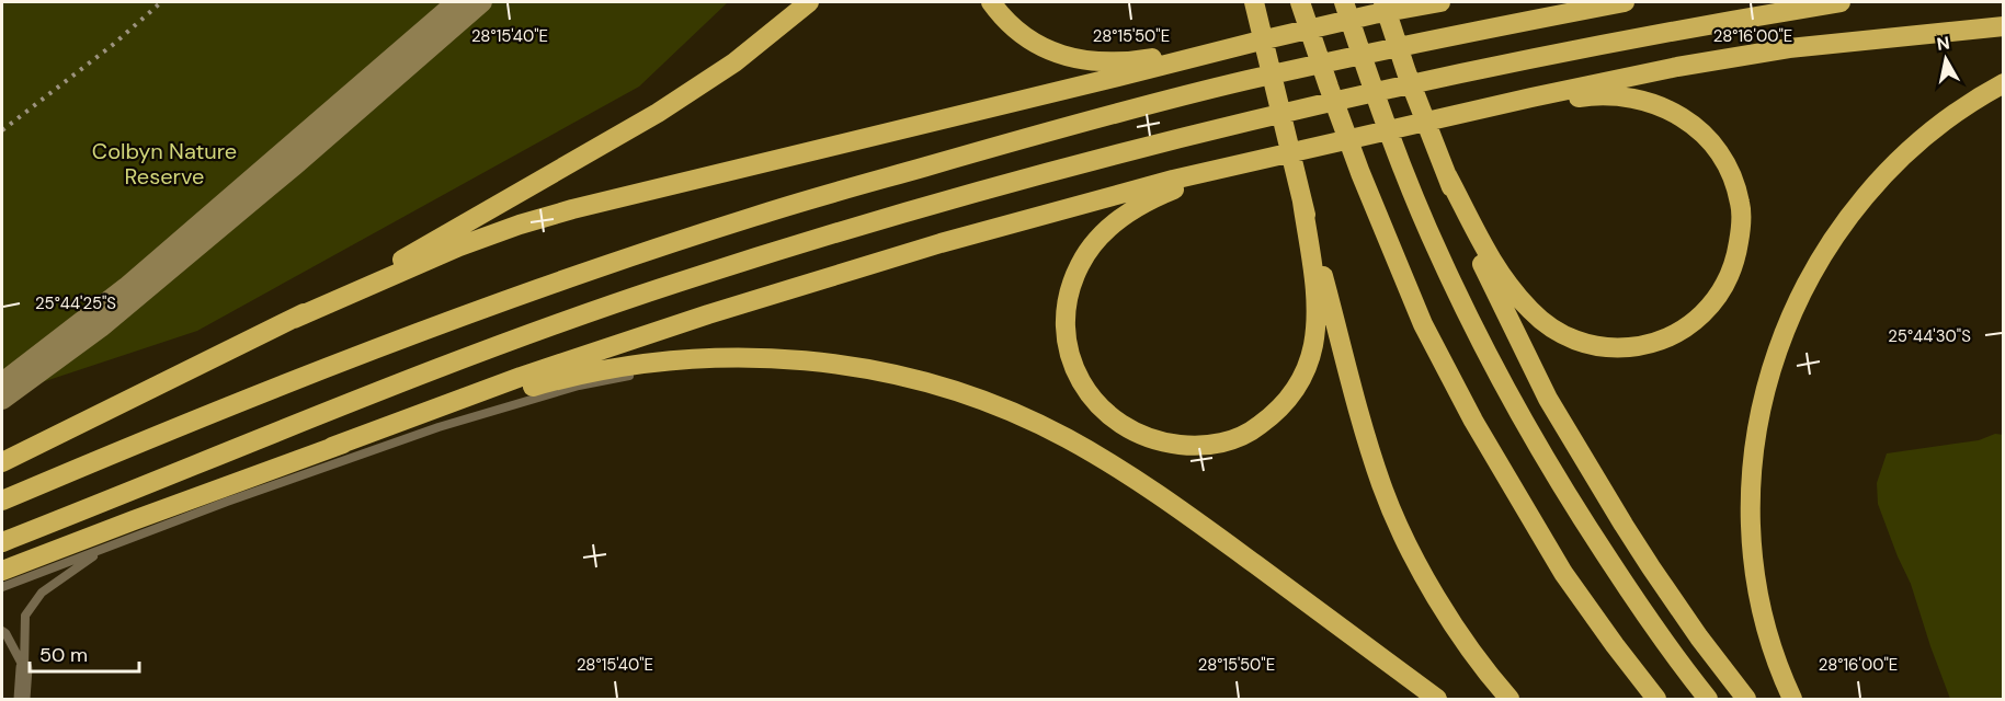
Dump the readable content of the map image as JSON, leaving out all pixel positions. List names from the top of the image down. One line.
{"parks":["Colbyn Nature Reserve"],"scale_bar":"50 m","north":"top","coordinates":["28°15'40\"E","28°15'50\"E","28°16'00\"E","25°44'25\"S","25°44'30\"S"]}
